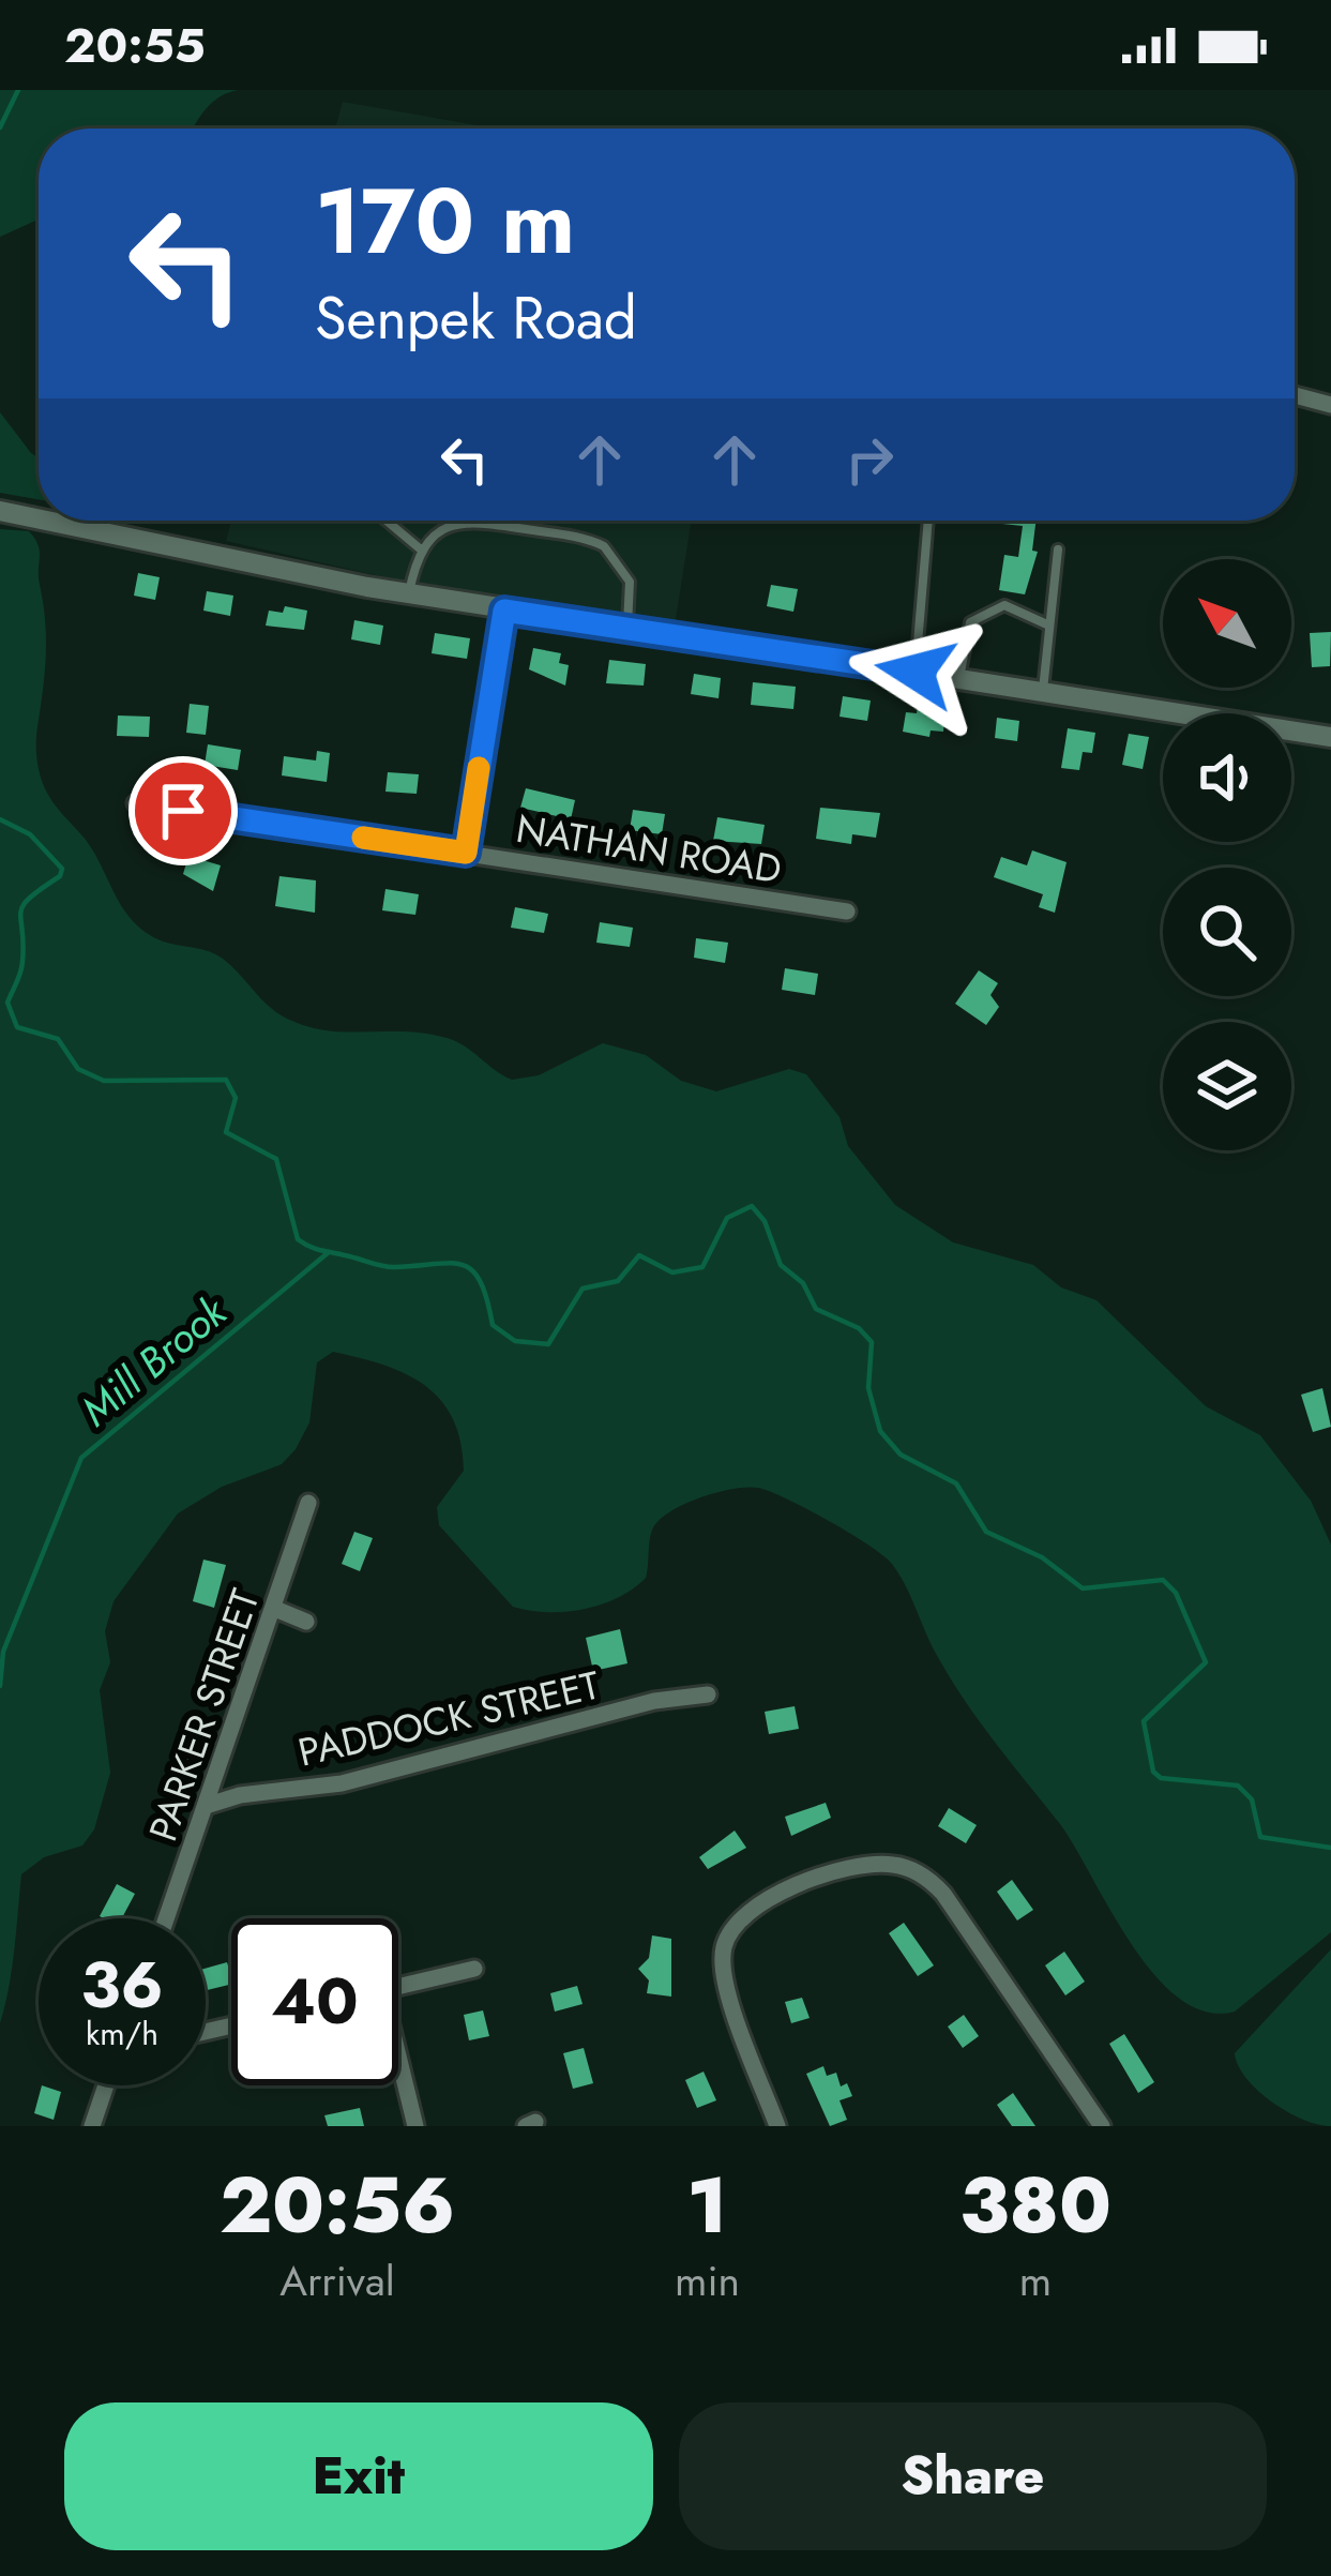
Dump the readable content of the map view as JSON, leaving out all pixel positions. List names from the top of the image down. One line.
{"streets":{"street":["NATHAN ROAD","PARKER STREET","PADDOCK STREET"]},"crossings":[["PARKER STREET","PADDOCK STREET"]],"water":["Mill Brook"],"north":"top left","page":{"status":"20:55","turn":["170 m","Senpek Road"],"speed":"36 km/h","limit":"40","eta":["20:56","Arrival","1","min","380","m"],"buttons":["Exit","Share"]}}
